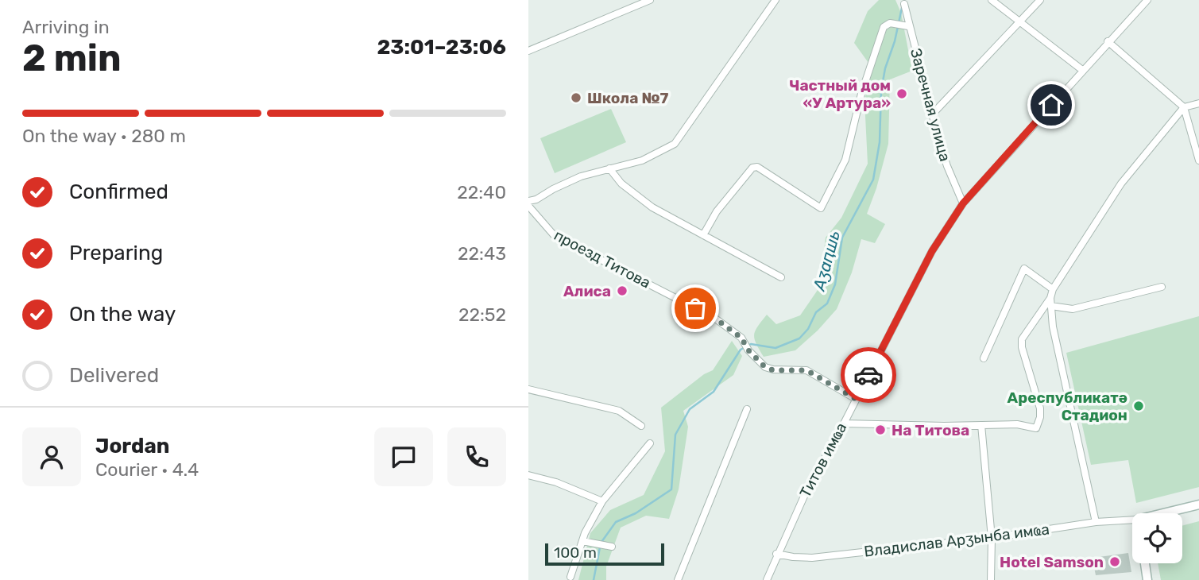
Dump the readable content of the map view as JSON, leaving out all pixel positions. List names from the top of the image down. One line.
{"streets":{"street":["Заречная улица","проезд Титова","Титов имҩа","Владислав Арӡынба имҩа"]},"crossings":[["Заречная улица","Титов имҩа"],["проезд Титова","Титов имҩа"],["Титов имҩа","Владислав Арӡынба имҩа"]],"water":["Аӡаԥшь"],"places":["Частный дом «У Артура»","Школа №7","Алиса","Ареспубликатә Стадион","На Титова","Hotel Samson"],"scale_bar":"100 m","page":{"heading":["2 min","Arriving in","23:01–23:06"],"panel":["Jordan","Courier · 4.4"],"bar":"On the way · 280 m","list":[["Confirmed","22:40"],["Preparing","22:43"],["On the way","22:52"],"Delivered"],"scale":"100 m"}}
